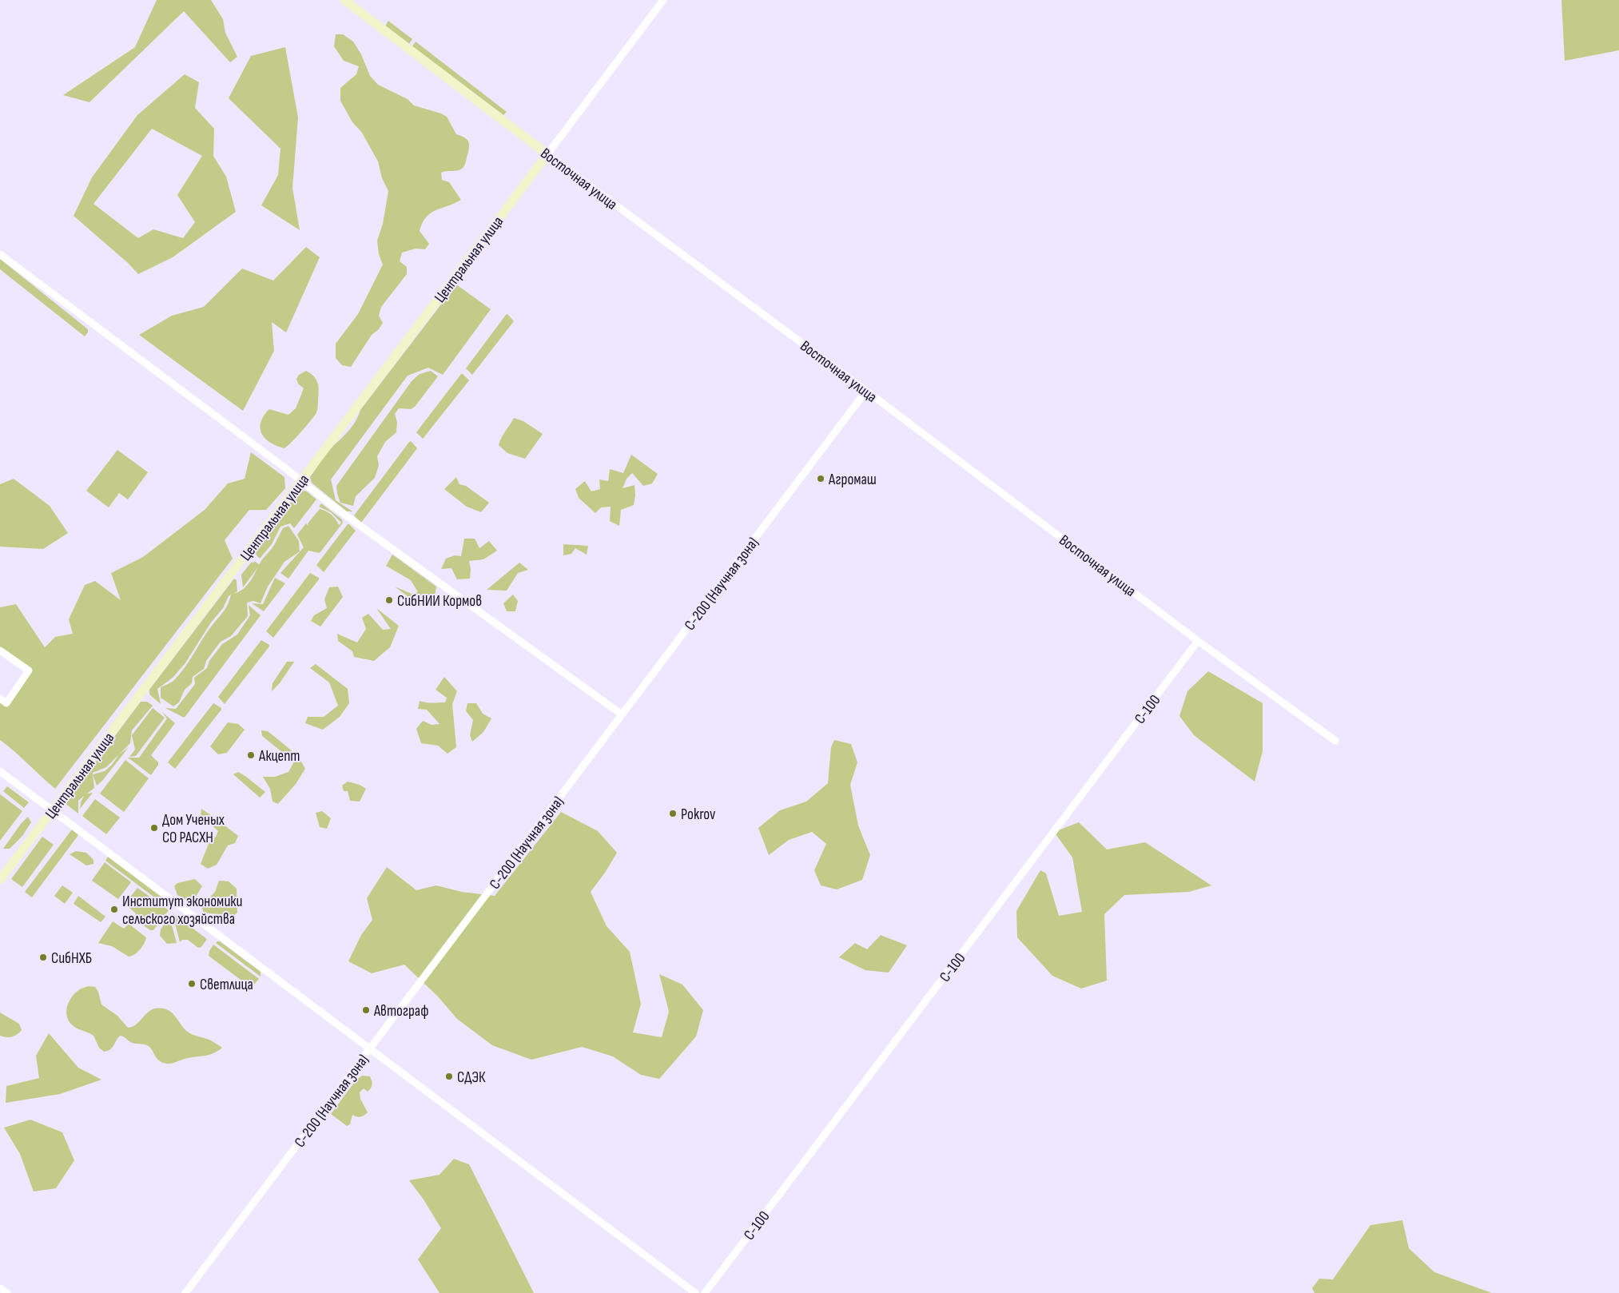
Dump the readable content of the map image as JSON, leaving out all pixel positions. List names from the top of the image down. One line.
{"streets":{"main road":["Восточная улица","Центральная улица"],"street":["С-200 (Научная зона)","С-100"]},"crossings":[["Восточная улица","Центральная улица"],["Восточная улица","С-200 (Научная зона)"],["Восточная улица","С-100"]],"places":["Агромаш","СибНИИ Кормов","Акцепт","Pokrov","Дом Ученых СО РАСХН","Институт экономики сельского хозяйства","СибНХБ","Светлица","Автограф","СДЭК"]}
